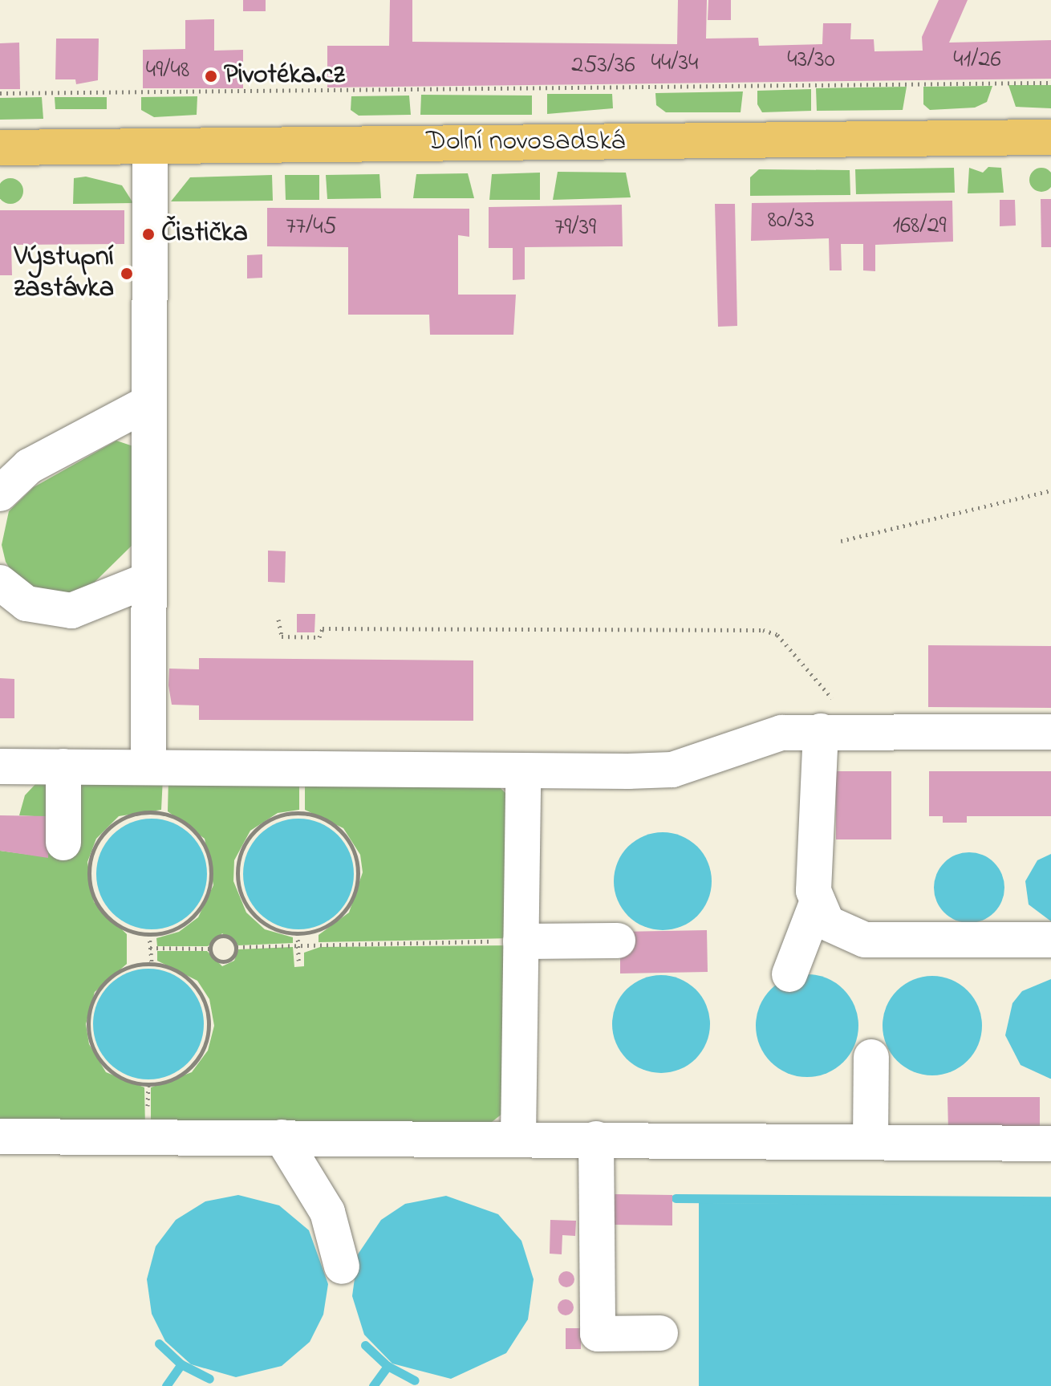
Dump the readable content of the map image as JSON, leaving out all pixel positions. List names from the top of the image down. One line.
{"streets":{"main road":["Dolní novosadská"]},"places":["Pivotéka.cz","Čistička","Výstupní zastávka"],"house_numbers":["43/30","41/26","44/34","253/36","49/48","80/33","168/29","77/45","79/39"]}
